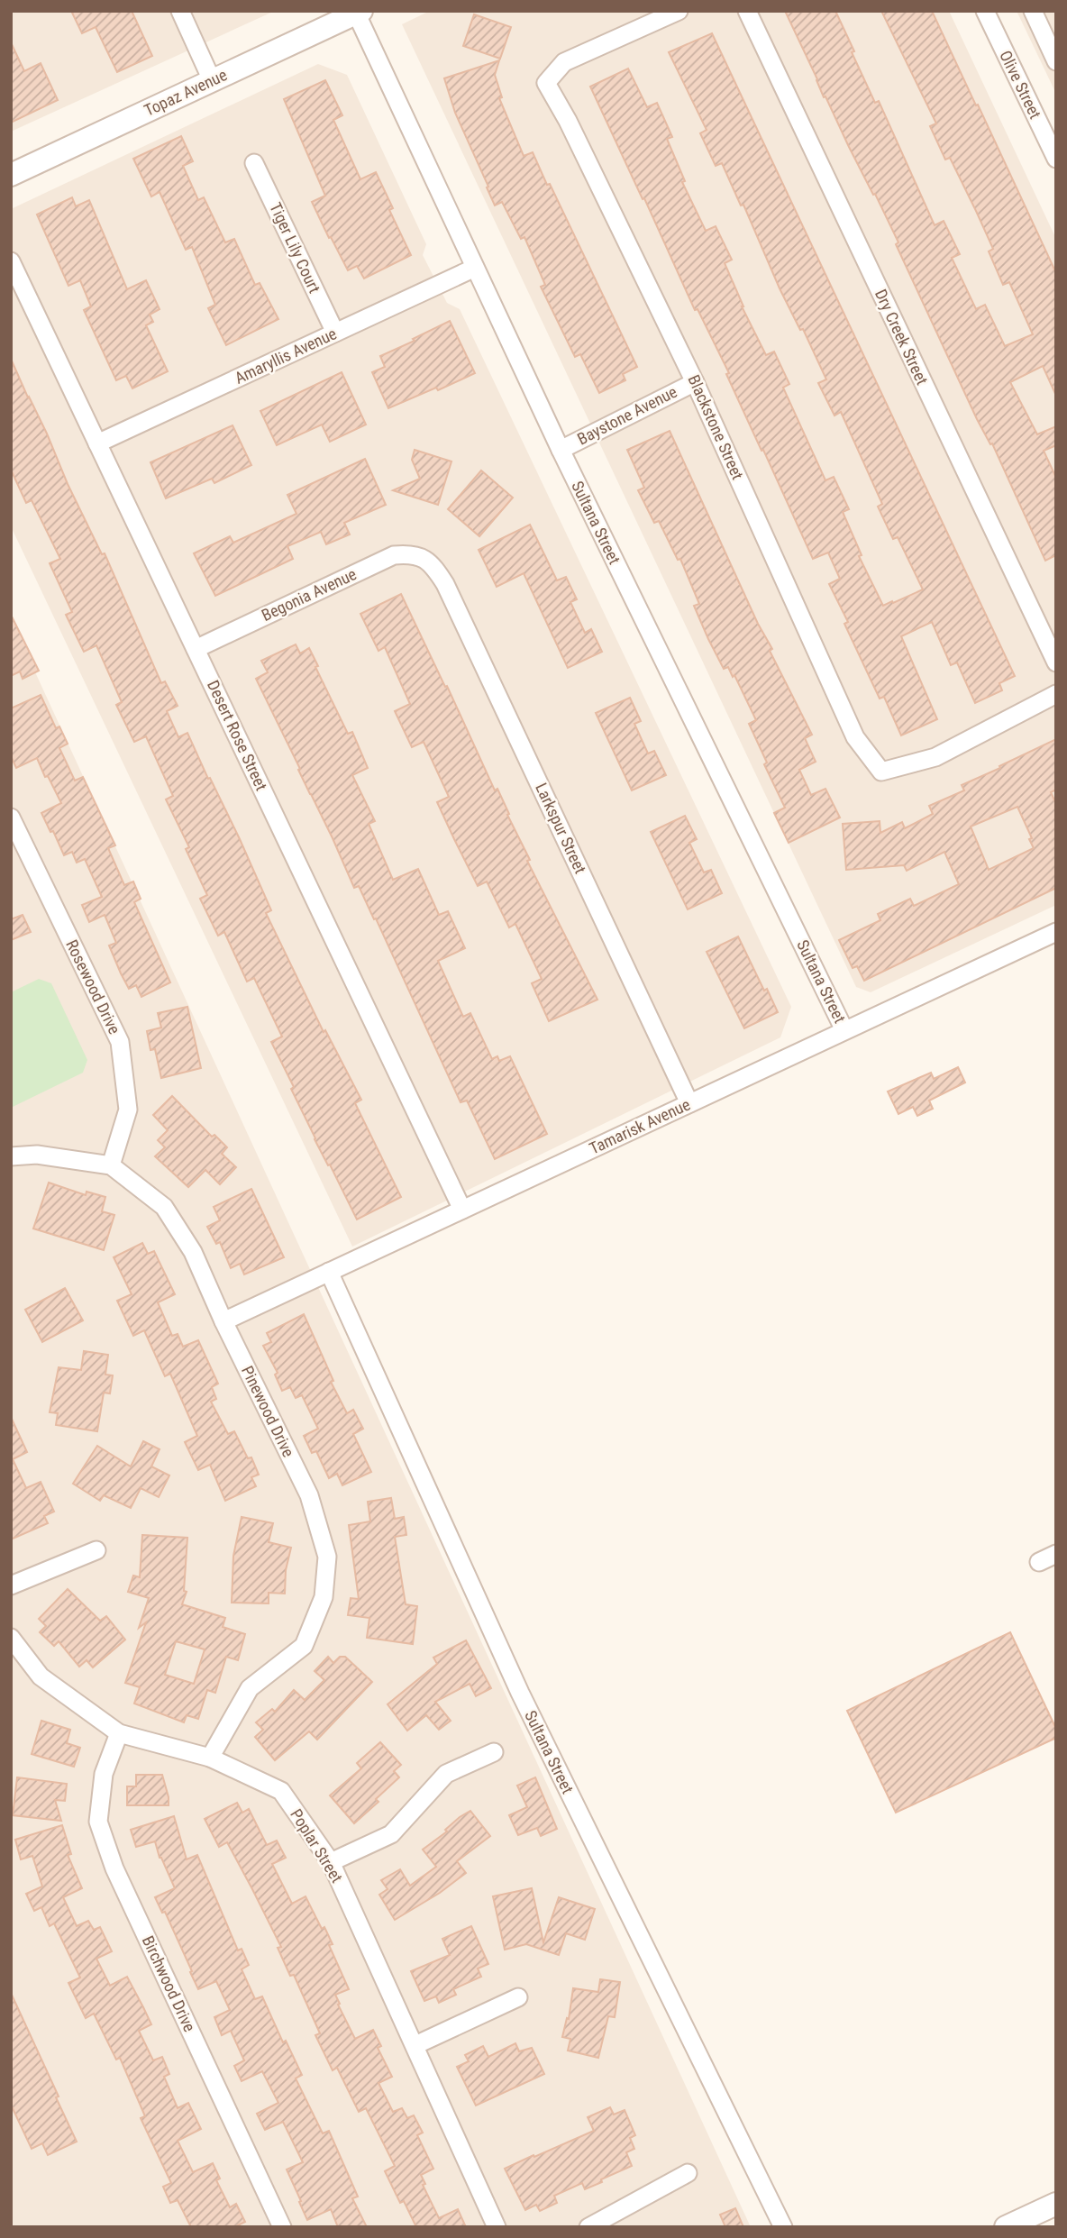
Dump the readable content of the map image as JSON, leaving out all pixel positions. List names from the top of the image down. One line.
{"streets":{"street":["Olive Street","Topaz Avenue","Tiger Lily Court","Dry Creek Street","Amaryllis Avenue","Baystone Avenue","Blackstone Street","Sultana Street","Begonia Avenue","Desert Rose Street","Larkspur Street","Rosewood Drive","Tamarisk Avenue","Pinewood Drive","Poplar Street","Birchwood Drive"]},"crossings":[["Topaz Avenue","Sultana Street"],["Tiger Lily Court","Amaryllis Avenue"],["Amaryllis Avenue","Sultana Street"],["Amaryllis Avenue","Desert Rose Street"],["Baystone Avenue","Blackstone Street"],["Baystone Avenue","Sultana Street"],["Sultana Street","Tamarisk Avenue"],["Begonia Avenue","Desert Rose Street"],["Begonia Avenue","Larkspur Street"],["Desert Rose Street","Tamarisk Avenue"],["Larkspur Street","Tamarisk Avenue"],["Rosewood Drive","Pinewood Drive"],["Tamarisk Avenue","Pinewood Drive"],["Pinewood Drive","Poplar Street"],["Poplar Street","Birchwood Drive"]]}
